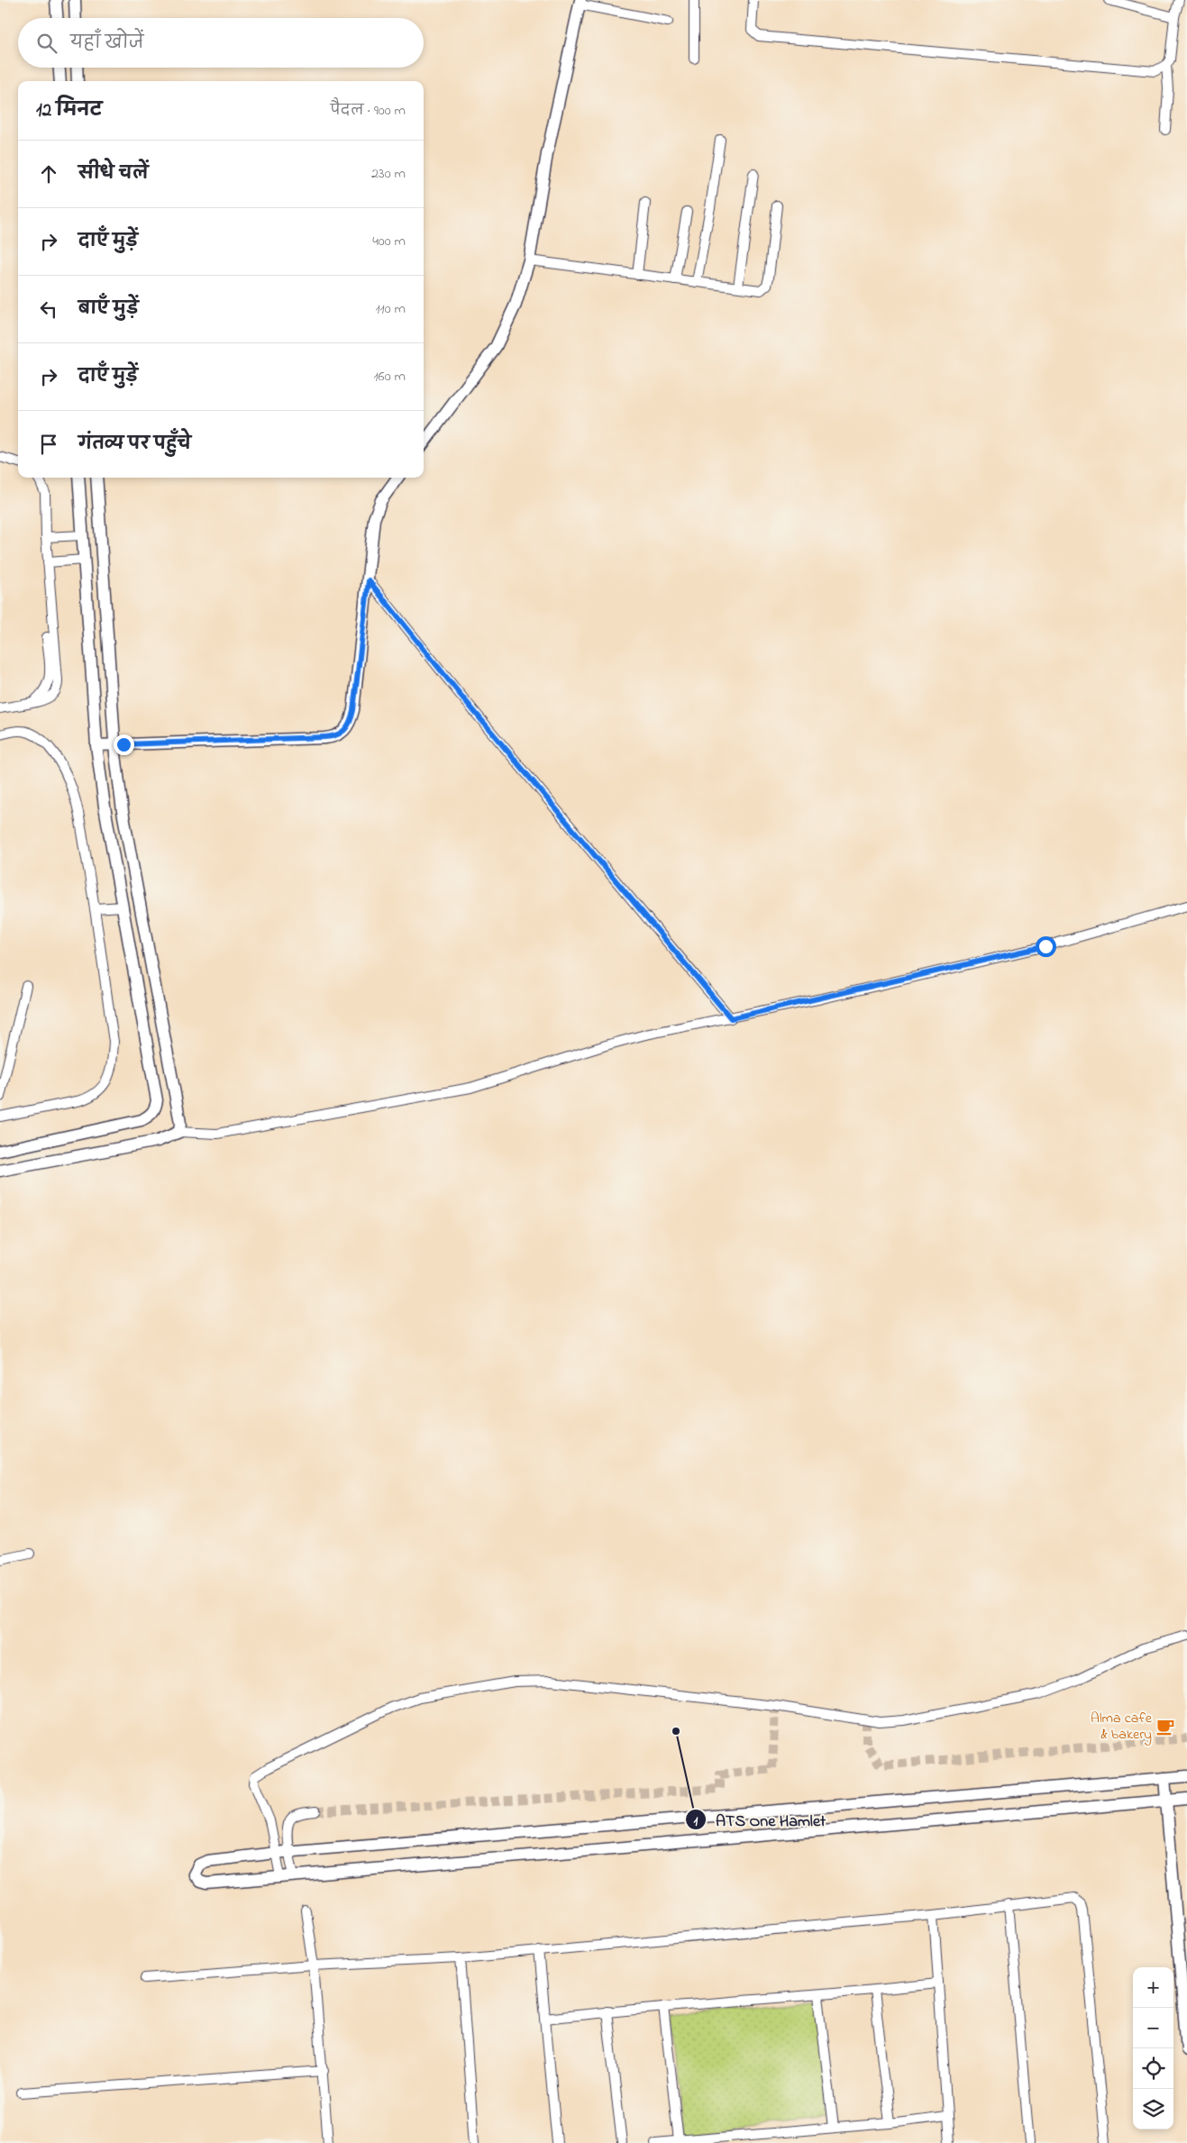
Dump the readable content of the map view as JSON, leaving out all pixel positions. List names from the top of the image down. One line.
{"places":{"cafe":["Alma cafe & bakery"],"other":["ATS One Hamlet"]},"page":{"search":"यहाँ खोजें","heading":["12 मिनट","पैदल · 900 m"],"list":[["सीधे चलें","230 m"],["दाएँ मुड़ें","400 m"],["बाएँ मुड़ें","110 m"],["दाएँ मुड़ें","160 m"],"गंतव्य पर पहुँचे"],"map_buttons":["+","−"]}}
